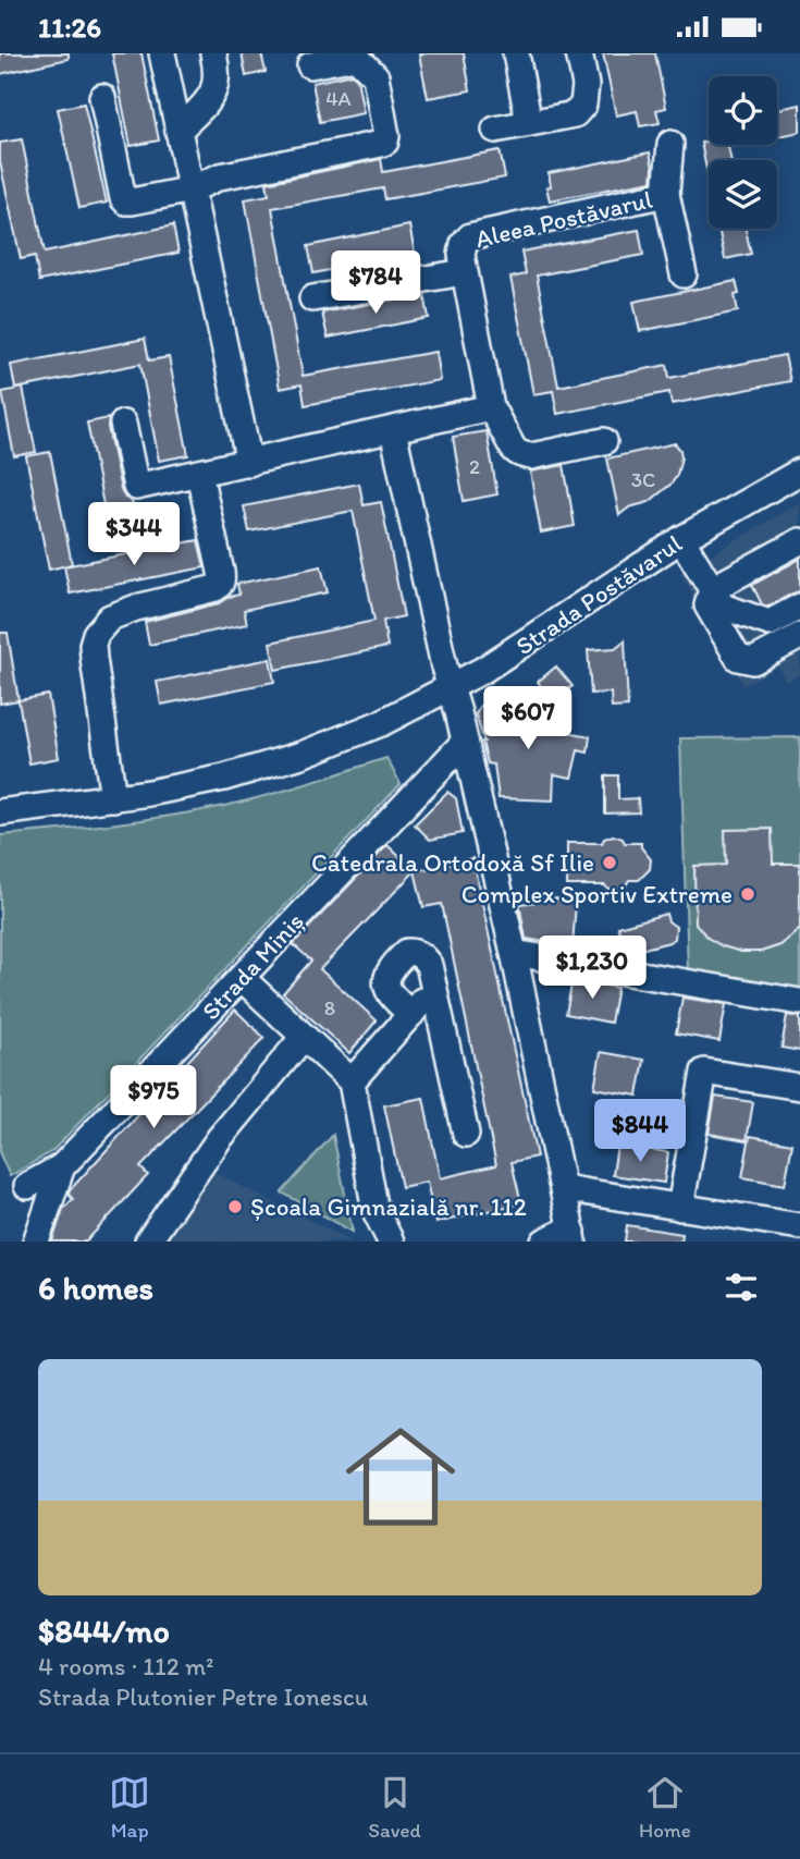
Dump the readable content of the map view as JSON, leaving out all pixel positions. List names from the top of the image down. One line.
{"streets":{"street":["Aleea Postăvarul","Strada Postăvarul","Strada Miniș"]},"places":["Catedrala Ortodoxă Sf Ilie","Complex Sportiv Extreme","Școala Gimnazială nr. 112"],"house_numbers":["4A","2","3C","8"],"page":{"status":"11:26","price":["$784","$344","$607","$1,230","$975","$844"],"heading":"6 homes","list":[{"name":"$844/mo","note":"4 rooms · 112 m² · Strada Plutonier Petre Ionescu"}],"tabs":["Map","Saved","Home"]}}
